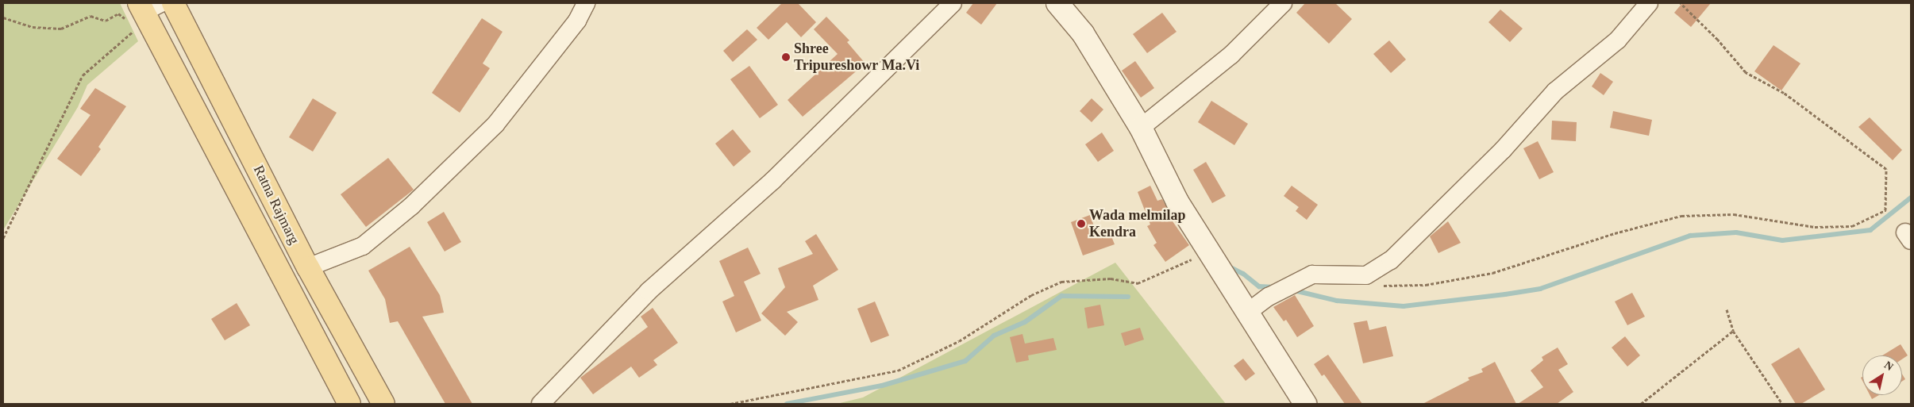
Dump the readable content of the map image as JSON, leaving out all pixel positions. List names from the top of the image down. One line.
{"streets":{"main road":["Ratna Rajmarg"]},"places":["Shree Tripureshowr Ma.Vi","Wada melmilap Kendra"],"north":"top right"}
